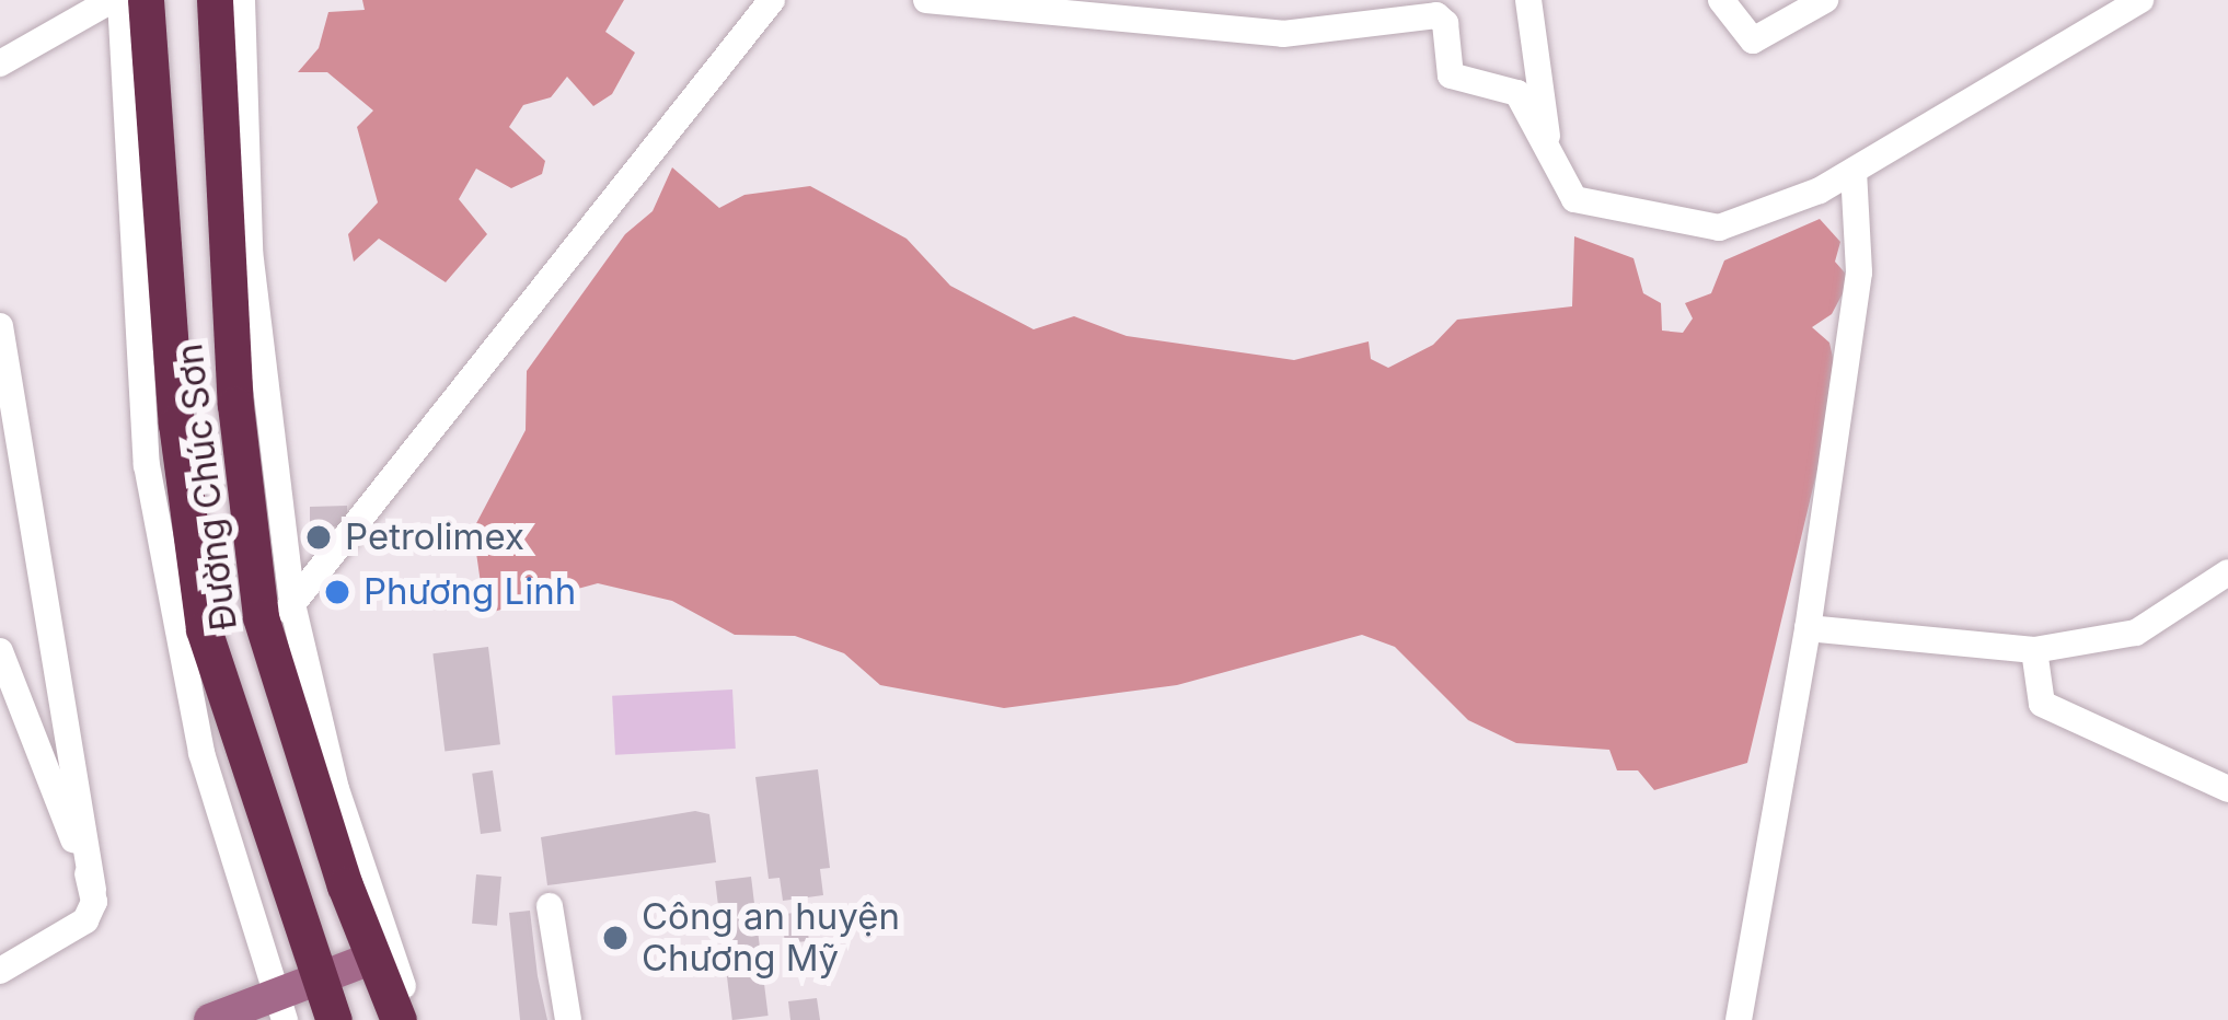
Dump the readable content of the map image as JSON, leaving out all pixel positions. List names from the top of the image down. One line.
{"streets":{"highway":["Đường Chúc Sơn"]},"places":["Petrolimex","Phương Linh","Công an huyện Chương Mỹ"]}
